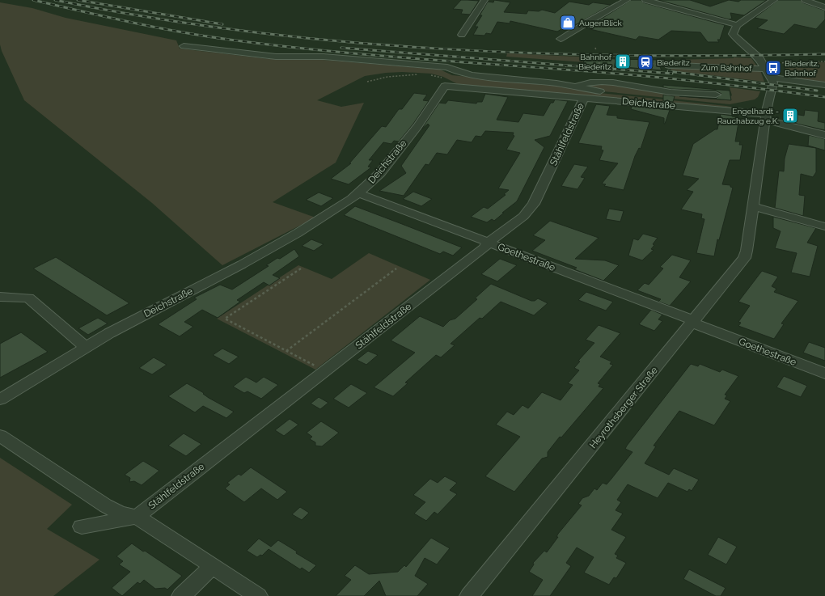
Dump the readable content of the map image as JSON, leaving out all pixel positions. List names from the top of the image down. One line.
{"streets":{"street":["Zum Bahnhof","Deichstraße","Stählfeldstraße","Goethestraße","Heyrothsberger Straße"]},"crossings":[["Deichstraße","Stählfeldstraße"],["Deichstraße","Goethestraße"],["Deichstraße","Heyrothsberger Straße"],["Stählfeldstraße","Goethestraße"],["Goethestraße","Heyrothsberger Straße"]],"places":{"shop":["AugenBlick"],"building":["Bahnhof Biederitz","Engelhardt - Rauchabzug e.K."],"station":["Biederitz"],"bus stop":["Biederitz, Bahnhof"]}}
